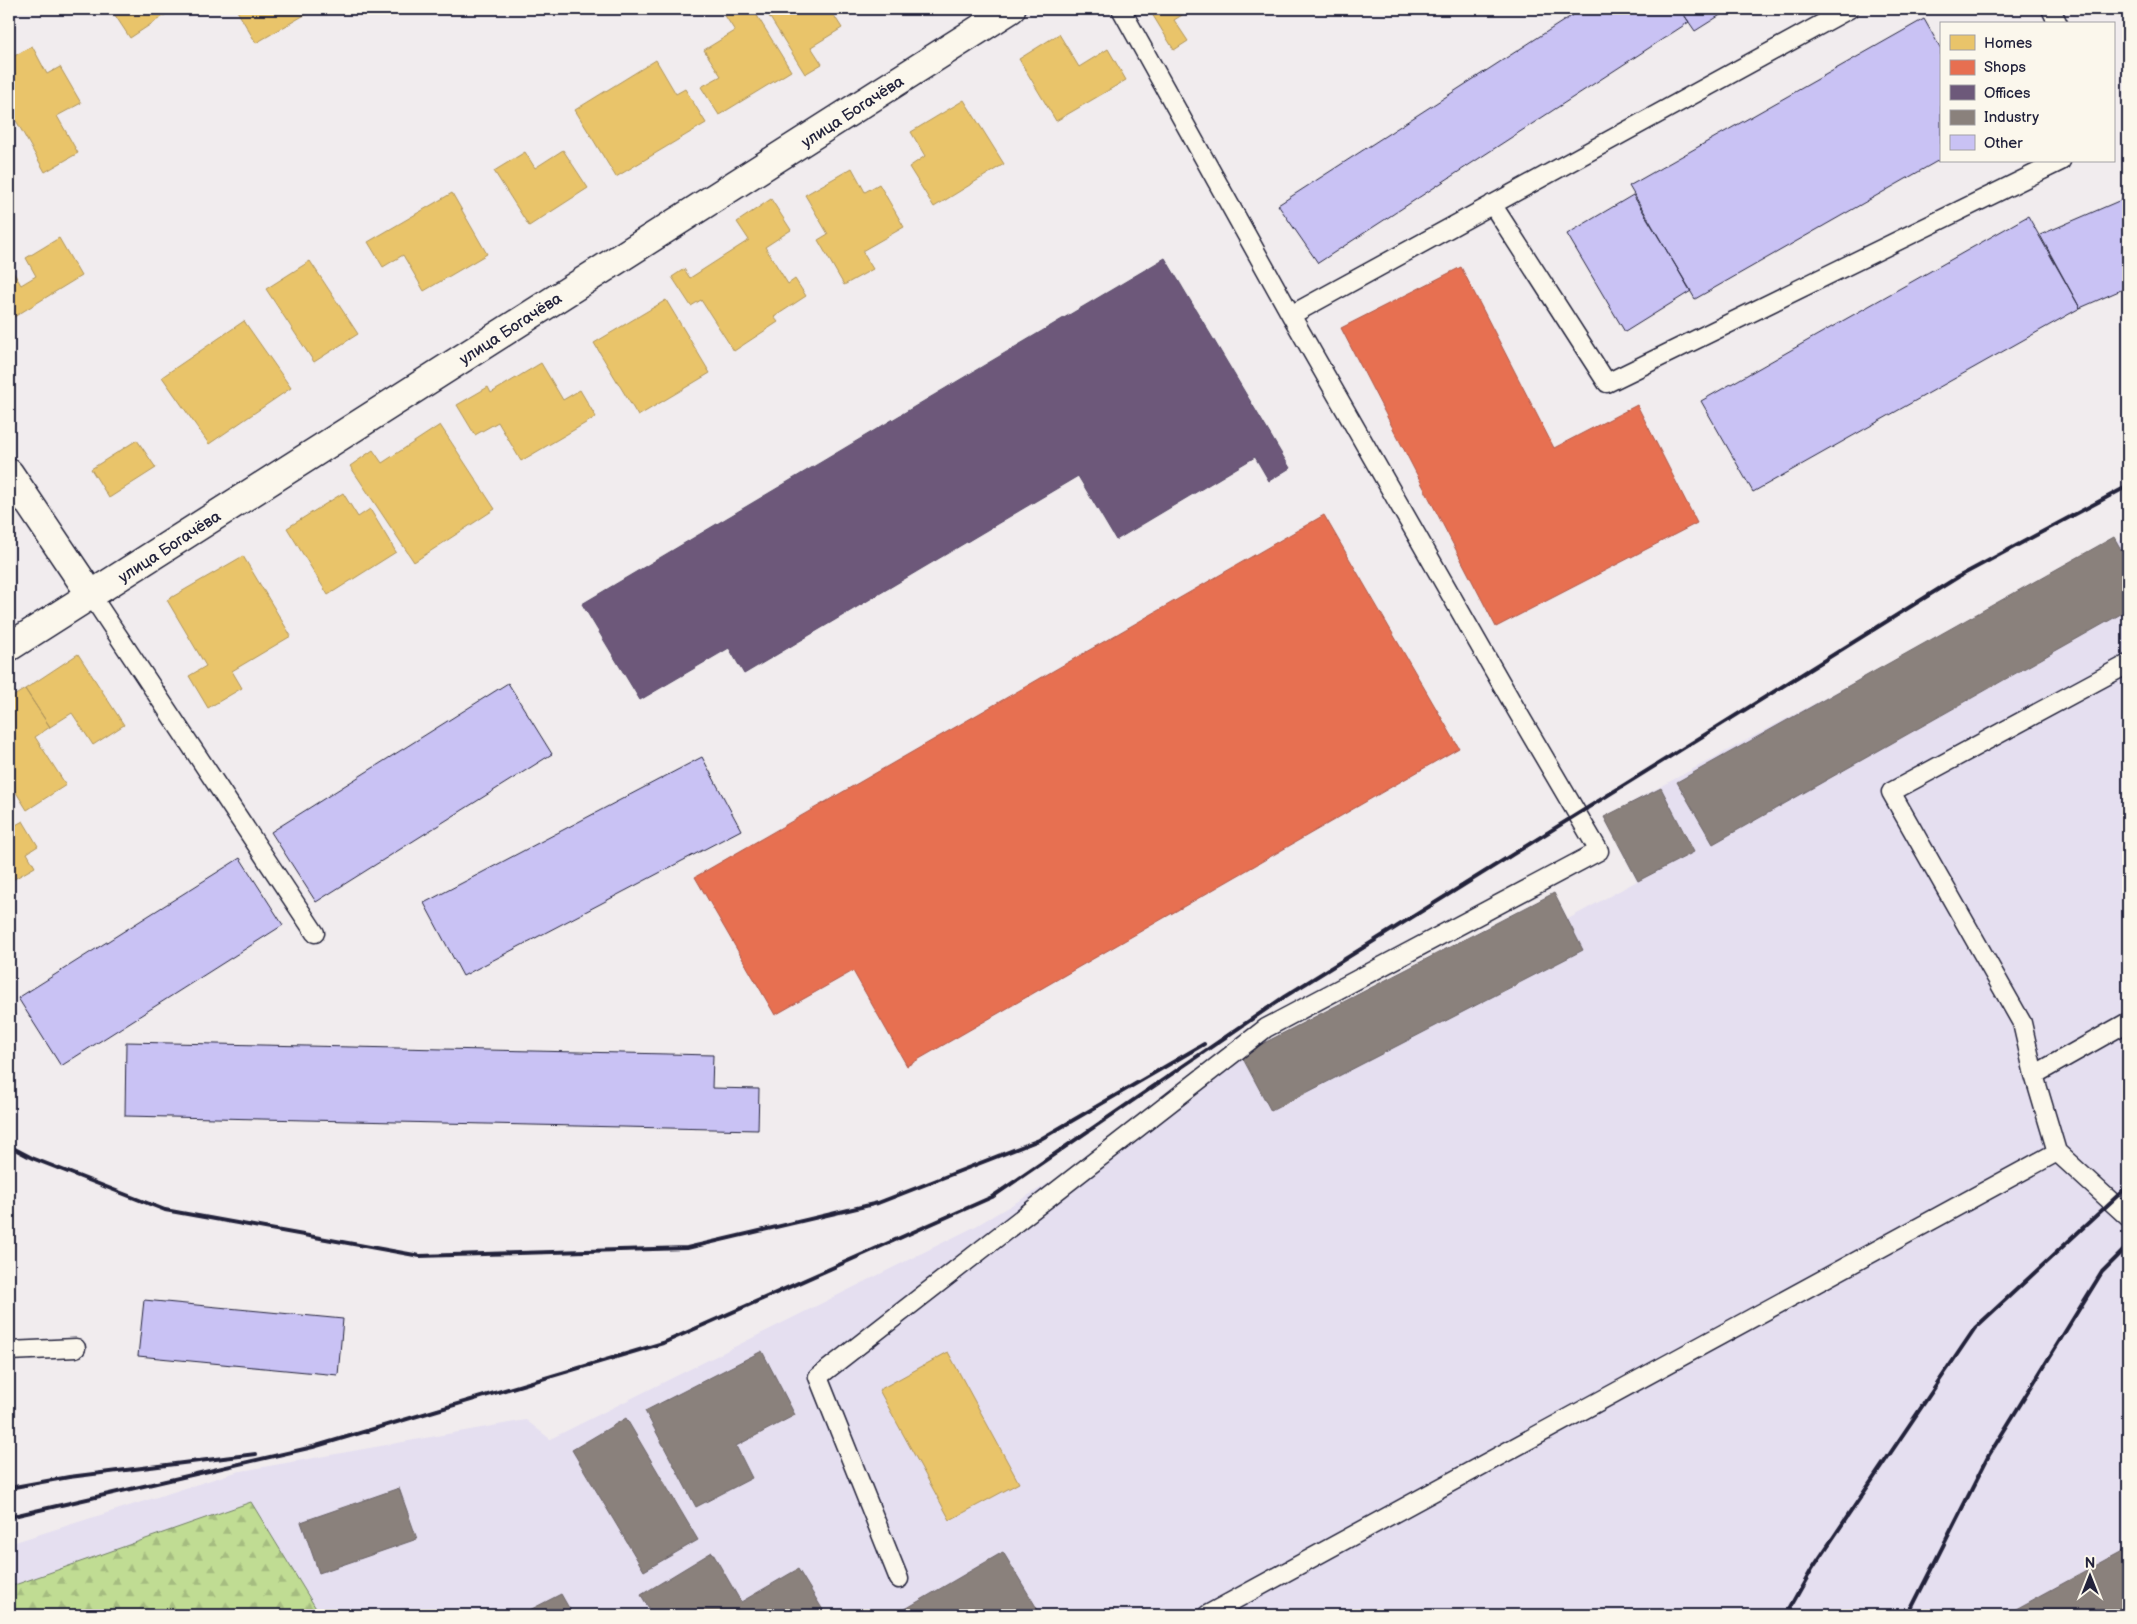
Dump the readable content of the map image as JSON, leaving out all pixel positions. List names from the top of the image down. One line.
{"streets":{"street":["улица Богачёва"]},"legend":["Homes","Shops","Offices","Industry","Other"],"north":"top"}
